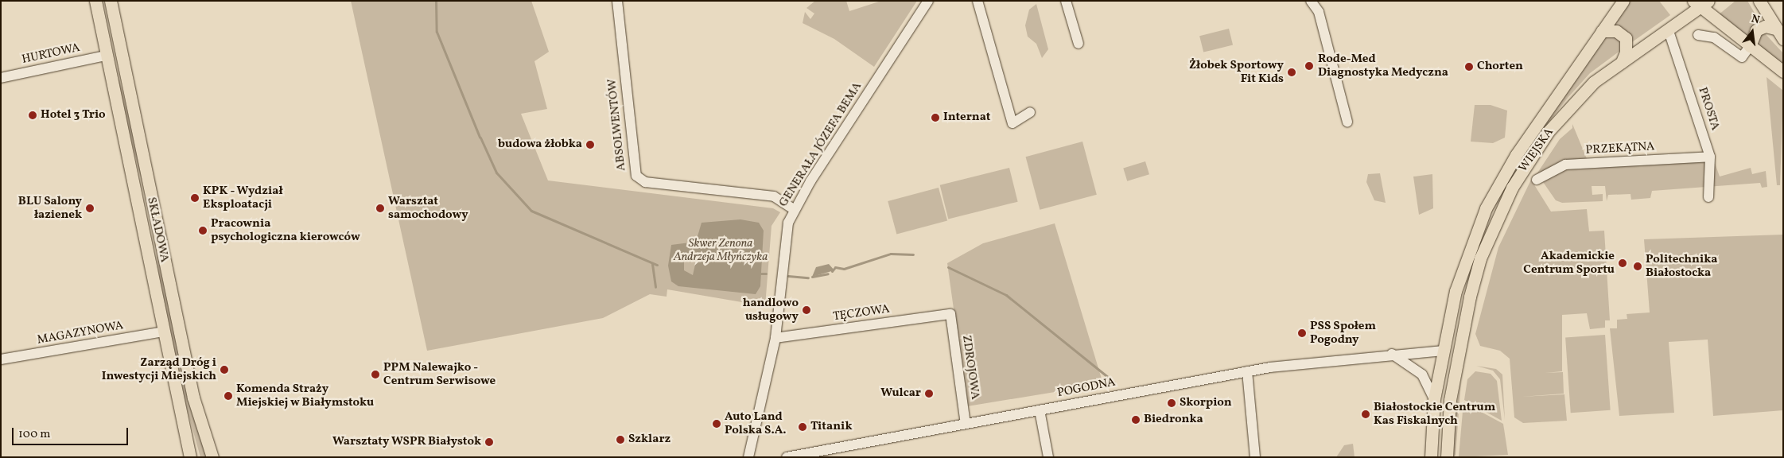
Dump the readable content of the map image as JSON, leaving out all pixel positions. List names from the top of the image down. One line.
{"streets":{"main road":["WIEJSKA","SKŁADOWA"],"street":["HURTOWA","PROSTA","ABSOLWENTÓW","GENERAŁA JÓZEFA BEMA","PRZEKĄTNA","TĘCZOWA","MAGAZYNOWA","ZDROJOWA","POGODNA"]},"crossings":[["HURTOWA","SKŁADOWA"],["PROSTA","PRZEKĄTNA"],["PROSTA","WIEJSKA"],["ABSOLWENTÓW","GENERAŁA JÓZEFA BEMA"],["GENERAŁA JÓZEFA BEMA","TĘCZOWA"],["WIEJSKA","POGODNA"],["SKŁADOWA","MAGAZYNOWA"],["TĘCZOWA","ZDROJOWA"],["ZDROJOWA","POGODNA"]],"parks":["Skwer Zenona Andrzeja Młyńczyka"],"places":["Rode-Med Diagnostyka Medyczna","Chorten","Żłobek Sportowy Fit Kids","Hotel 3 Trio","Internat","budowa żłobka","KPK - Wydział Eksploatacji","BLU Salony łazienek","Warsztat samochodowy","Pracownia psychologiczna kierowców","Akademickie Centrum Sportu","Politechnika Białostocka","handlowo usługowy","PSS Społem Pogodny","Zarząd Dróg i Inwestycji Miejskich","PPM Nalewajko - Centrum Serwisowe","Wulcar","Komenda Straży Miejskiej w Białymstoku","Skorpion","Białostockie Centrum Kas Fiskalnych","Biedronka","Auto Land Polska S.A.","Titanik","Szklarz","Warsztaty WSPR Białystok"],"scale_bar":"100 m","north":"top"}
